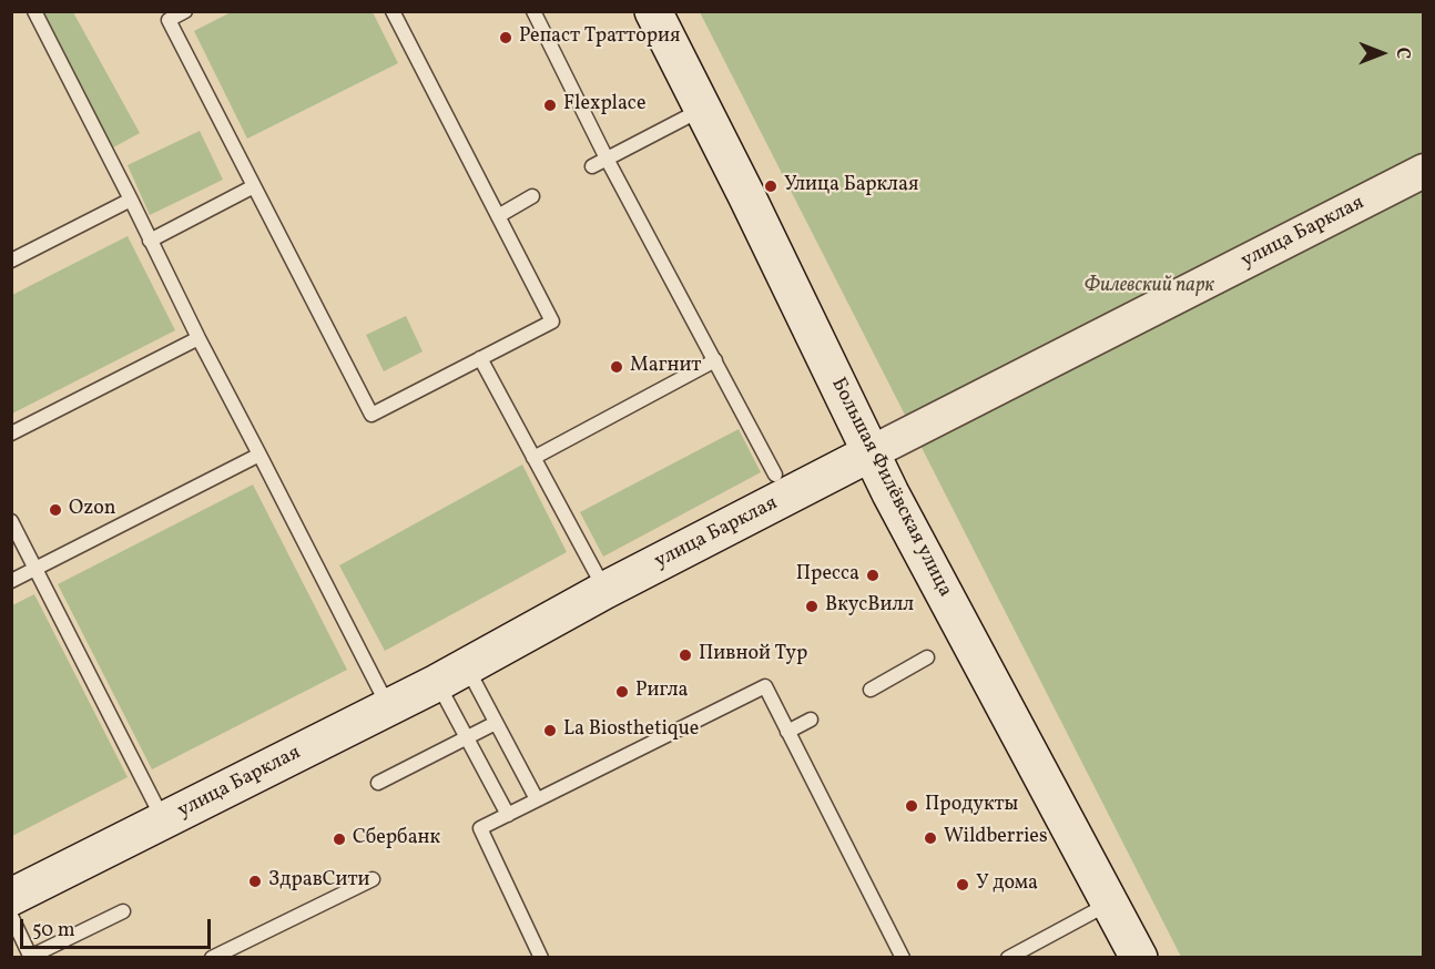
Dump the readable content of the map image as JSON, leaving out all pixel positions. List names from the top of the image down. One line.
{"streets":{"main road":["улица Барклая","Большая Филёвская улица"]},"crossings":[["улица Барклая","Большая Филёвская улица"]],"parks":["Филевский парк"],"places":["Репаст Траттория","Flexplace","Улица Барклая","Магнит","Ozon","Пресса","ВкусВилл","Пивной Тур","Ригла","La Biosthetique","Продукты","Wildberries","Сбербанк","ЗдравСити","У дома"],"scale_bar":"50 m","north":"right"}
